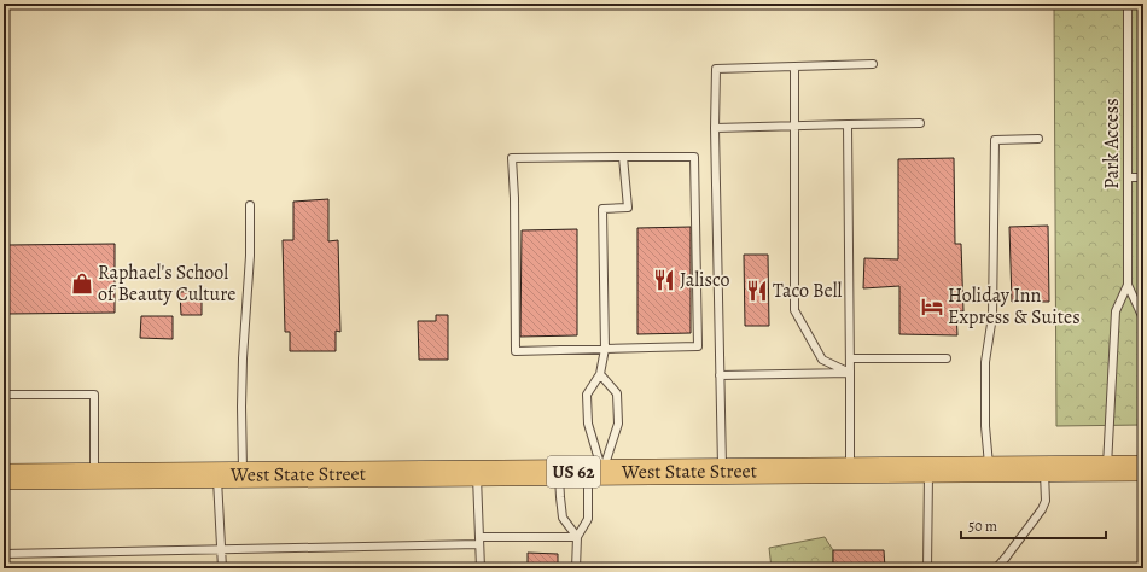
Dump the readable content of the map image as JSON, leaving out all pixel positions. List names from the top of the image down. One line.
{"streets":{"highway":["US 62","West State Street"],"lane":["Park Access"]},"crossings":[["Park Access","West State Street"]],"places":{"restaurant":["Jalisco","Taco Bell"],"shop":["Raphael's School of Beauty Culture"],"hotel":["Holiday Inn Express & Suites"]},"scale_bar":"50 m"}
